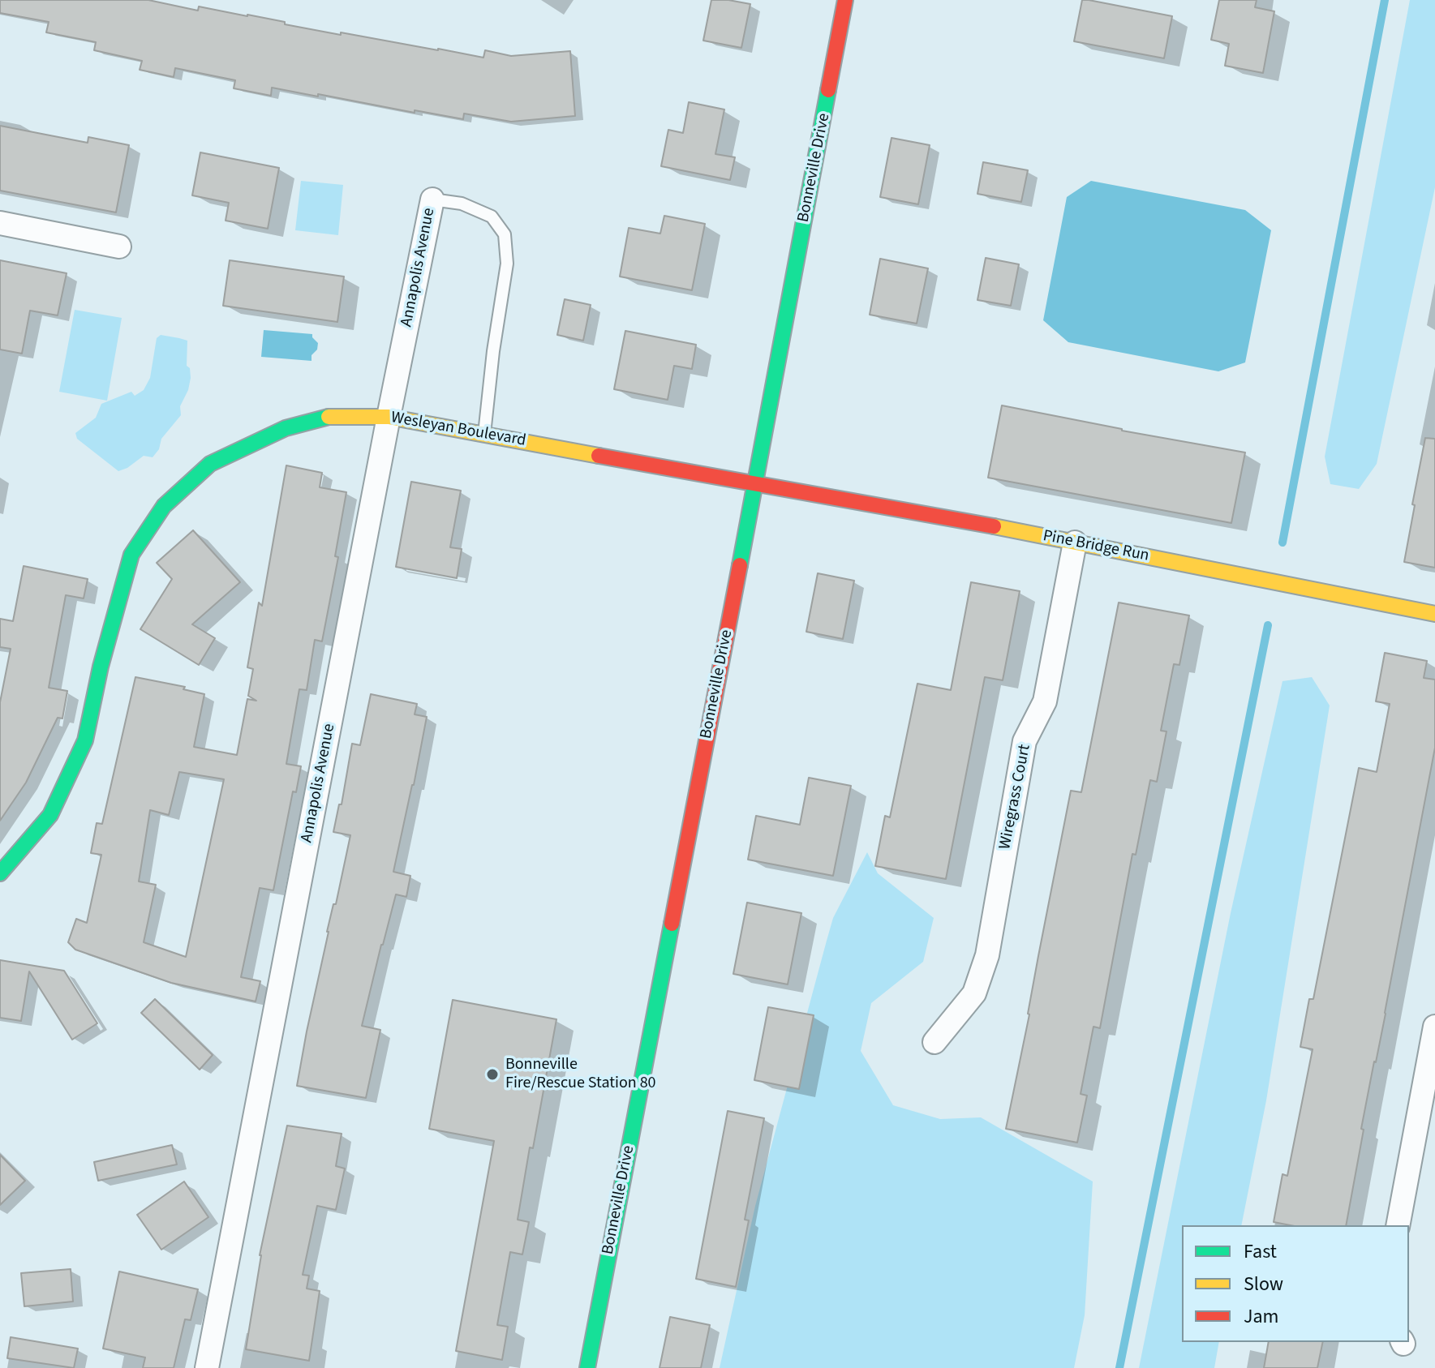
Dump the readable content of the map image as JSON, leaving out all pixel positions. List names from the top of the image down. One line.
{"streets":{"street":["Bonneville Drive","Annapolis Avenue","Wesleyan Boulevard","Pine Bridge Run","Wiregrass Court"]},"crossings":[["Bonneville Drive","Wesleyan Boulevard"],["Bonneville Drive","Pine Bridge Run"],["Annapolis Avenue","Wesleyan Boulevard"],["Wesleyan Boulevard","Pine Bridge Run"],["Pine Bridge Run","Wiregrass Court"]],"places":["Bonneville Fire/Rescue Station 80"],"legend":["Fast","Slow","Jam"]}
